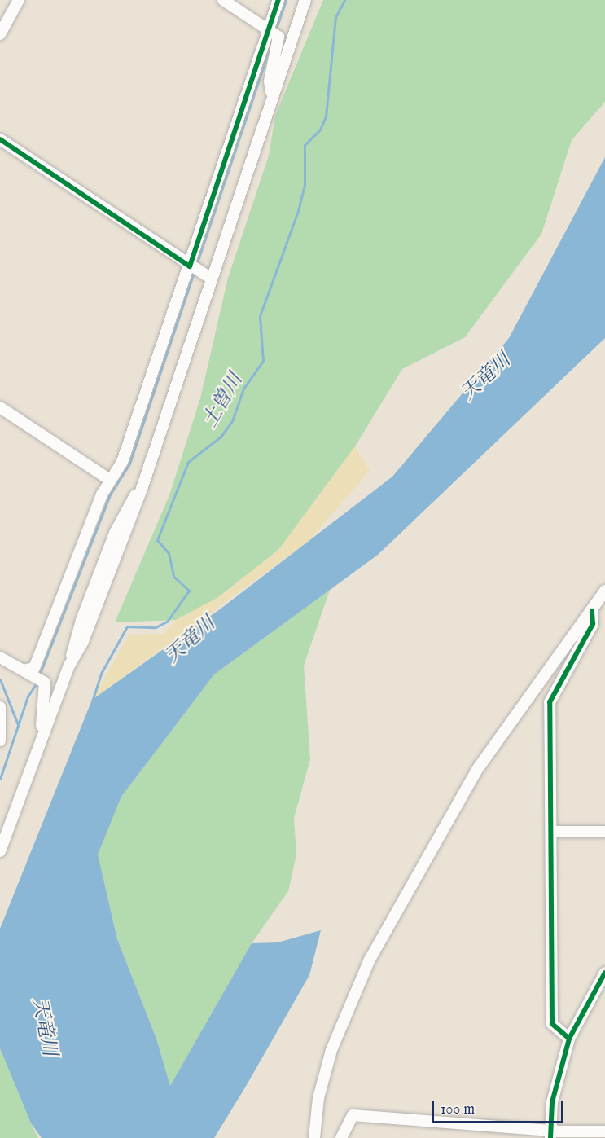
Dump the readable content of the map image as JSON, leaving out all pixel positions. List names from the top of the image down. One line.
{"water":["天竜川","土曽川"],"scale_bar":"100 m"}
